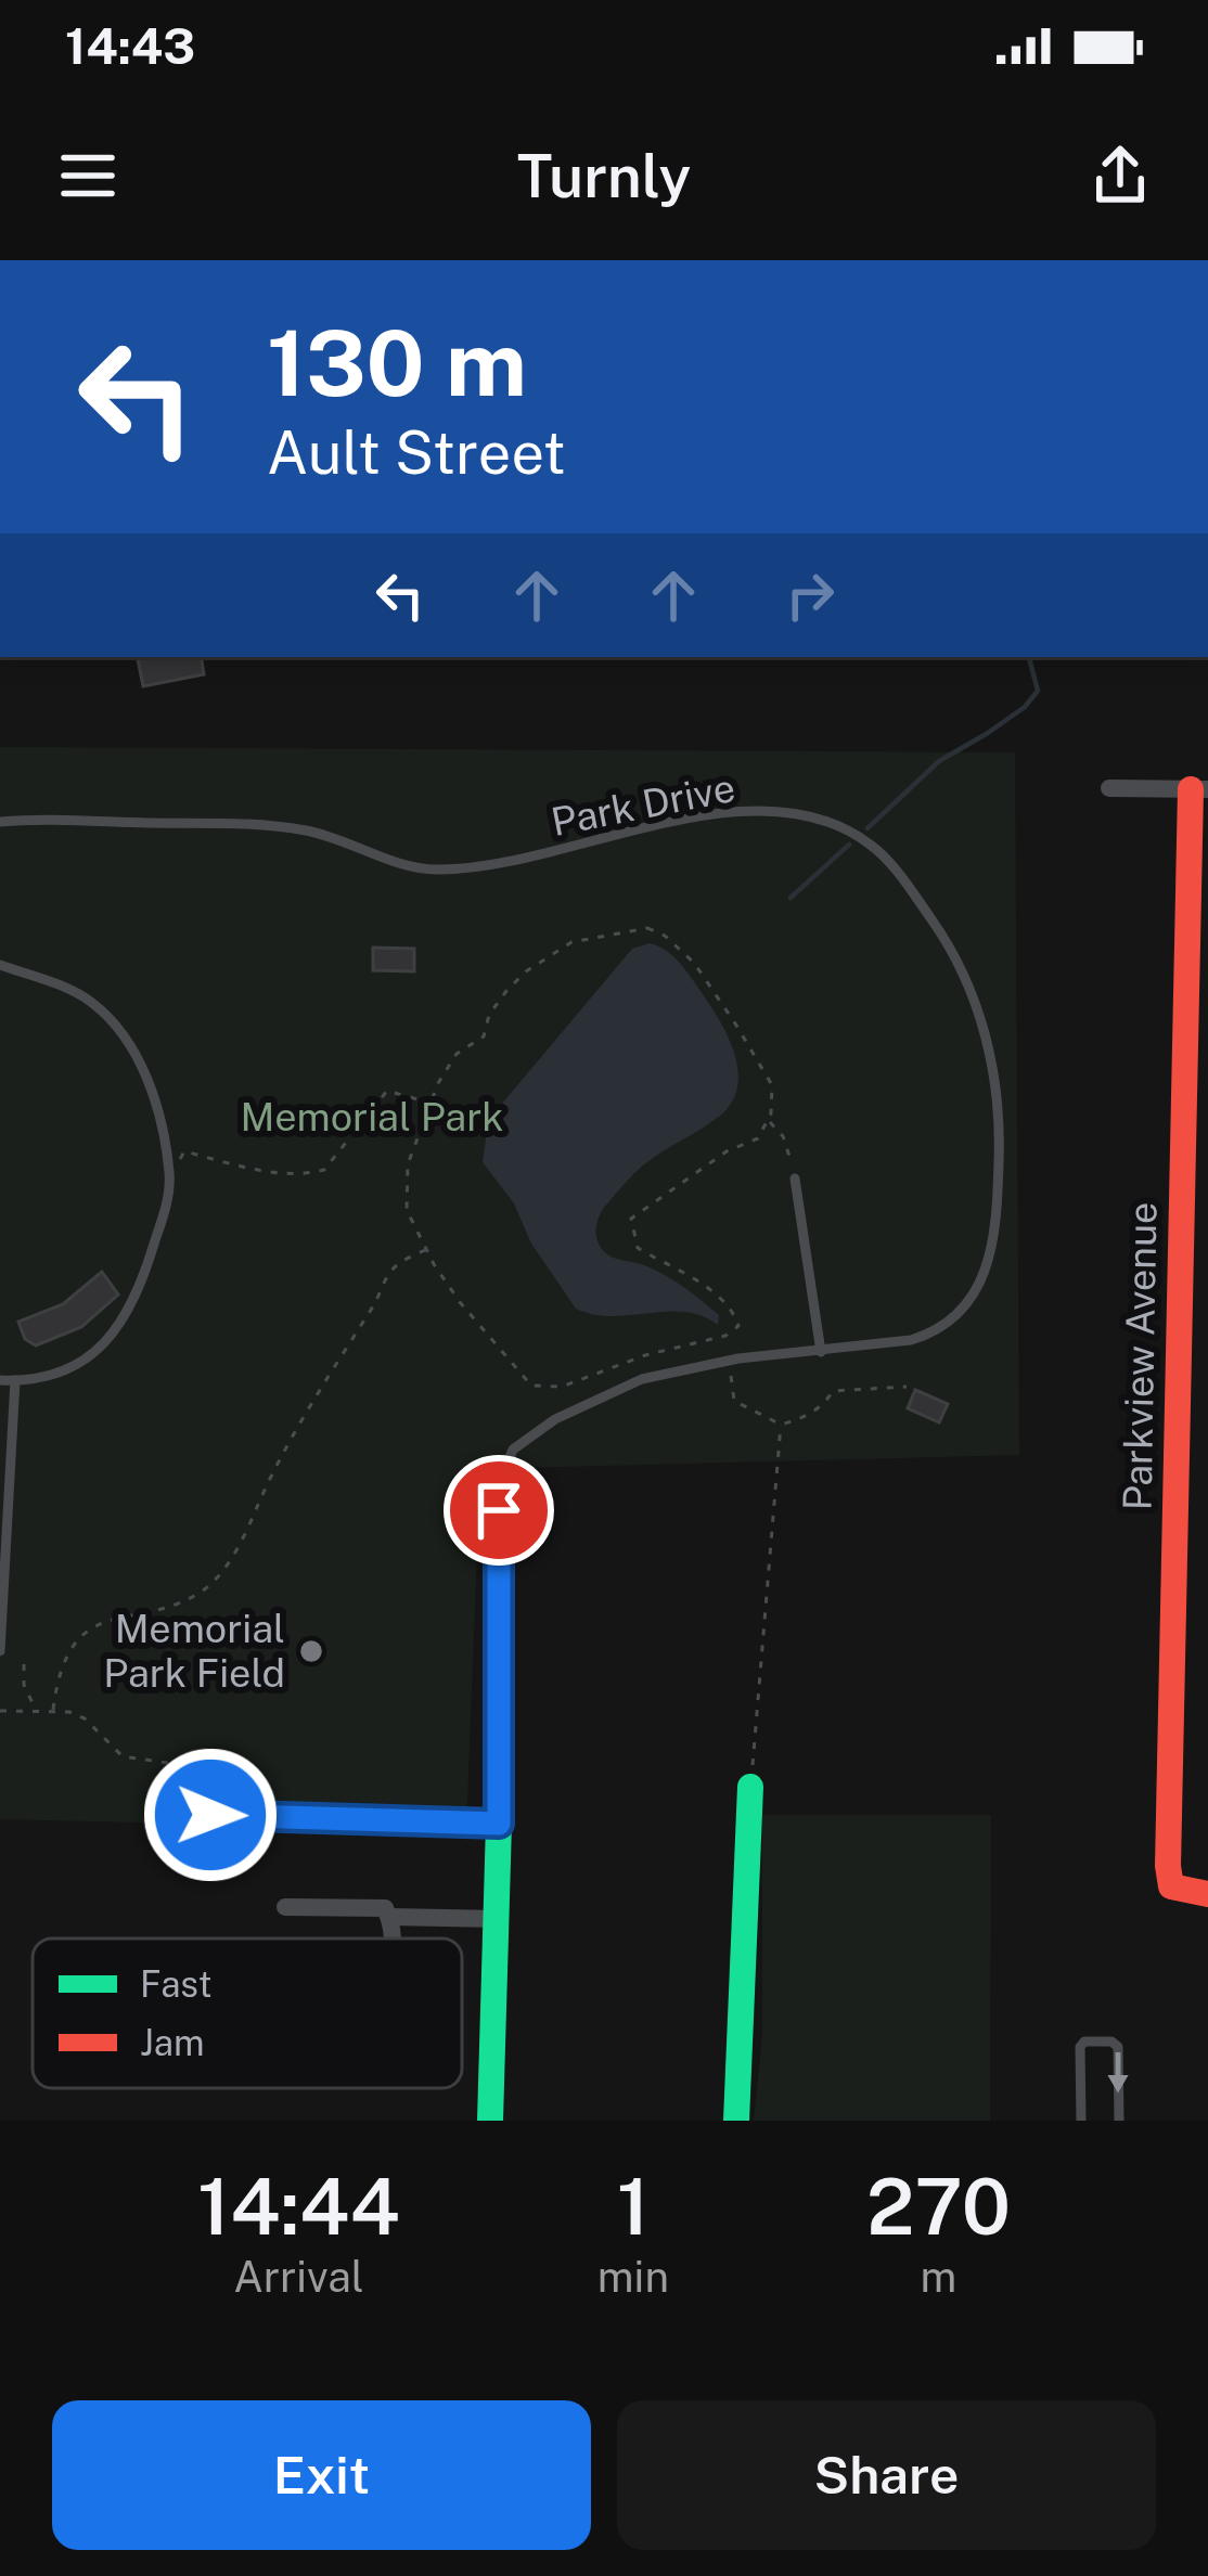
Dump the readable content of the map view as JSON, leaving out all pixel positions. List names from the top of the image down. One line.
{"streets":{"street":["Parkview Avenue"],"lane":["Park Drive"]},"parks":["Memorial Park"],"places":["Memorial Park Field"],"legend":["Fast","Jam"],"page":{"status":"14:43","header":"Turnly","turn":["130 m","Ault Street"],"eta":["14:44","Arrival","1","min","270","m"],"buttons":["Exit","Share"]}}
